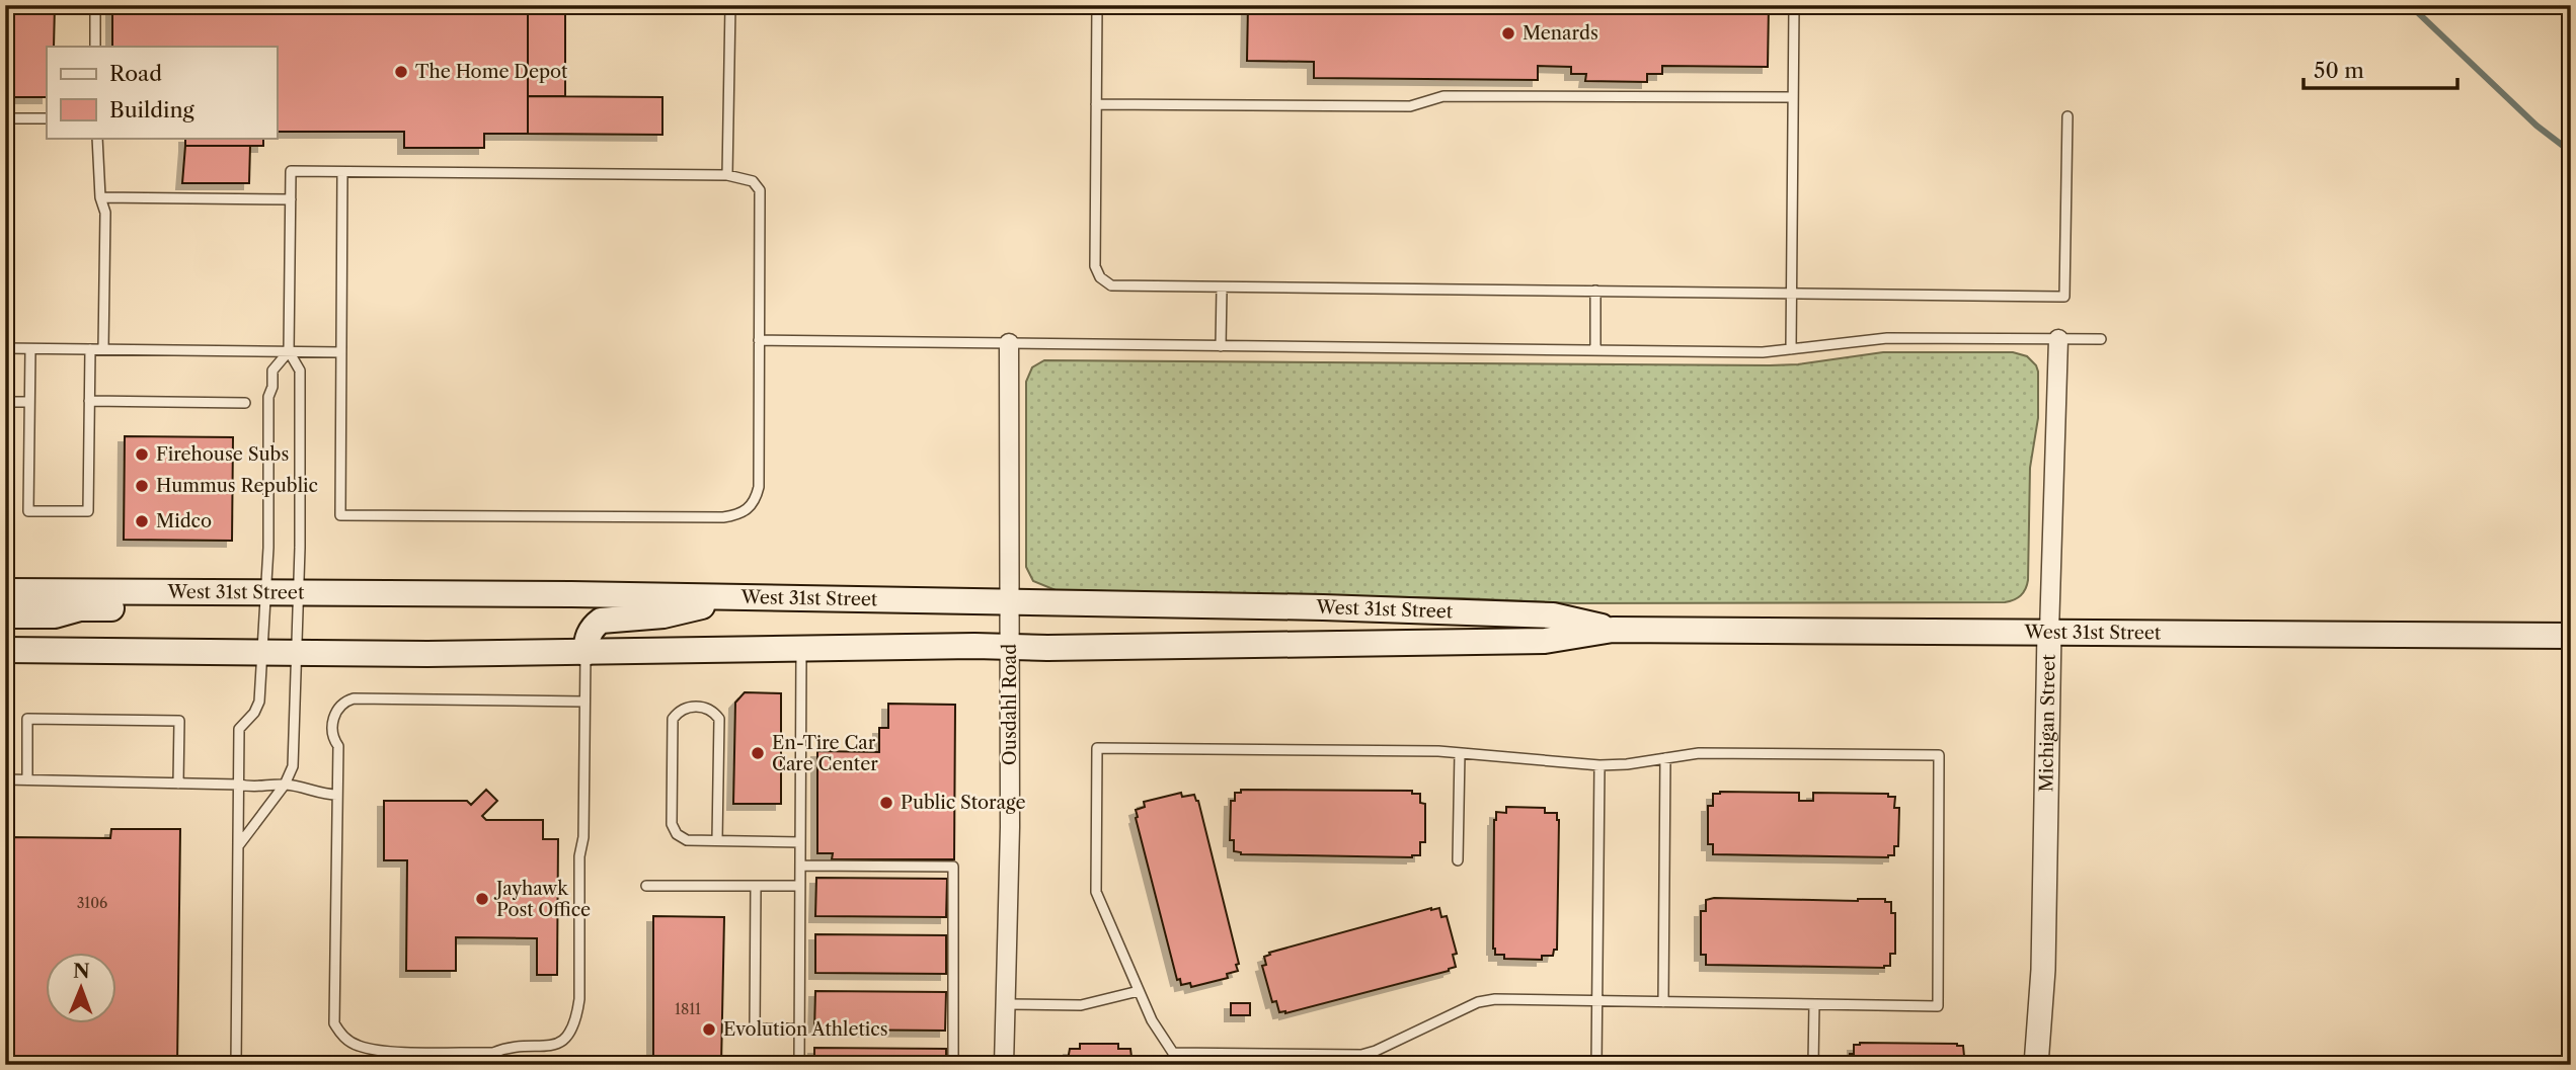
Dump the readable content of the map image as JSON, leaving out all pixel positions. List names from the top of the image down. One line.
{"streets":{"main road":["West 31st Street"],"street":["Ousdahl Road","Michigan Street"]},"crossings":[["West 31st Street","Ousdahl Road"],["West 31st Street","Michigan Street"]],"places":["Menards","The Home Depot","Firehouse Subs","Hummus Republic","Midco","En-Tire Car Care Center","Public Storage","Jayhawk Post Office","Evolution Athletics"],"house_numbers":["3106","1811"],"legend":["Road","Building"],"scale_bar":"50 m","north":"top"}
